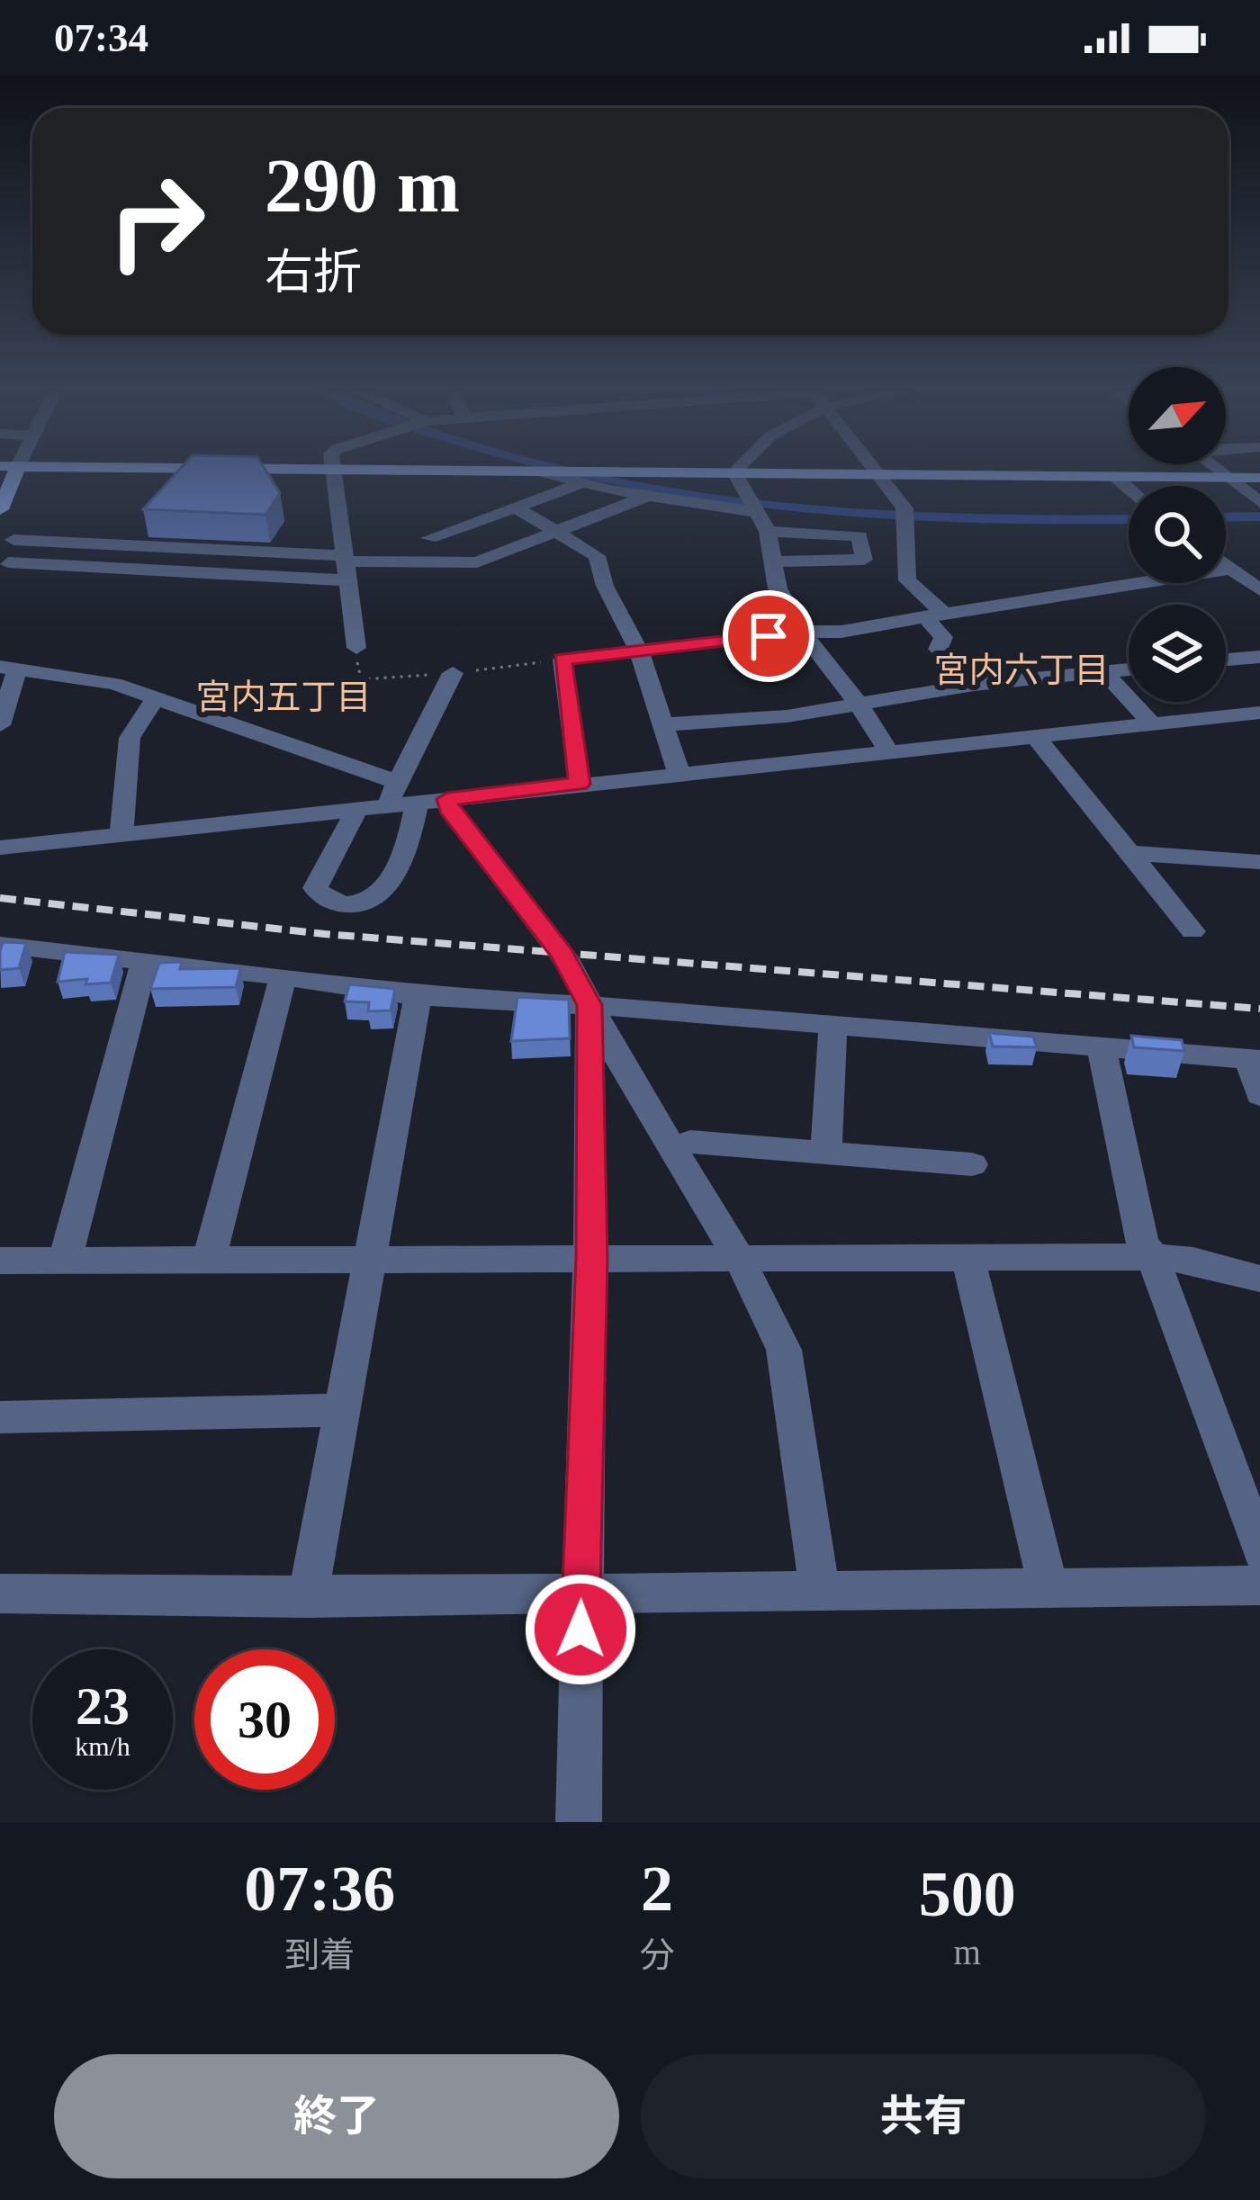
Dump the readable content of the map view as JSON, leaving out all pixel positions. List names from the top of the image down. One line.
{"districts":["宮内六丁目","宮内五丁目"],"north":"top right","page":{"status":"07:34","turn":["290 m","右折"],"speed":"23 km/h","limit":"30","eta":["07:36","到着","2","分","500","m"],"buttons":["終了","共有"]}}
